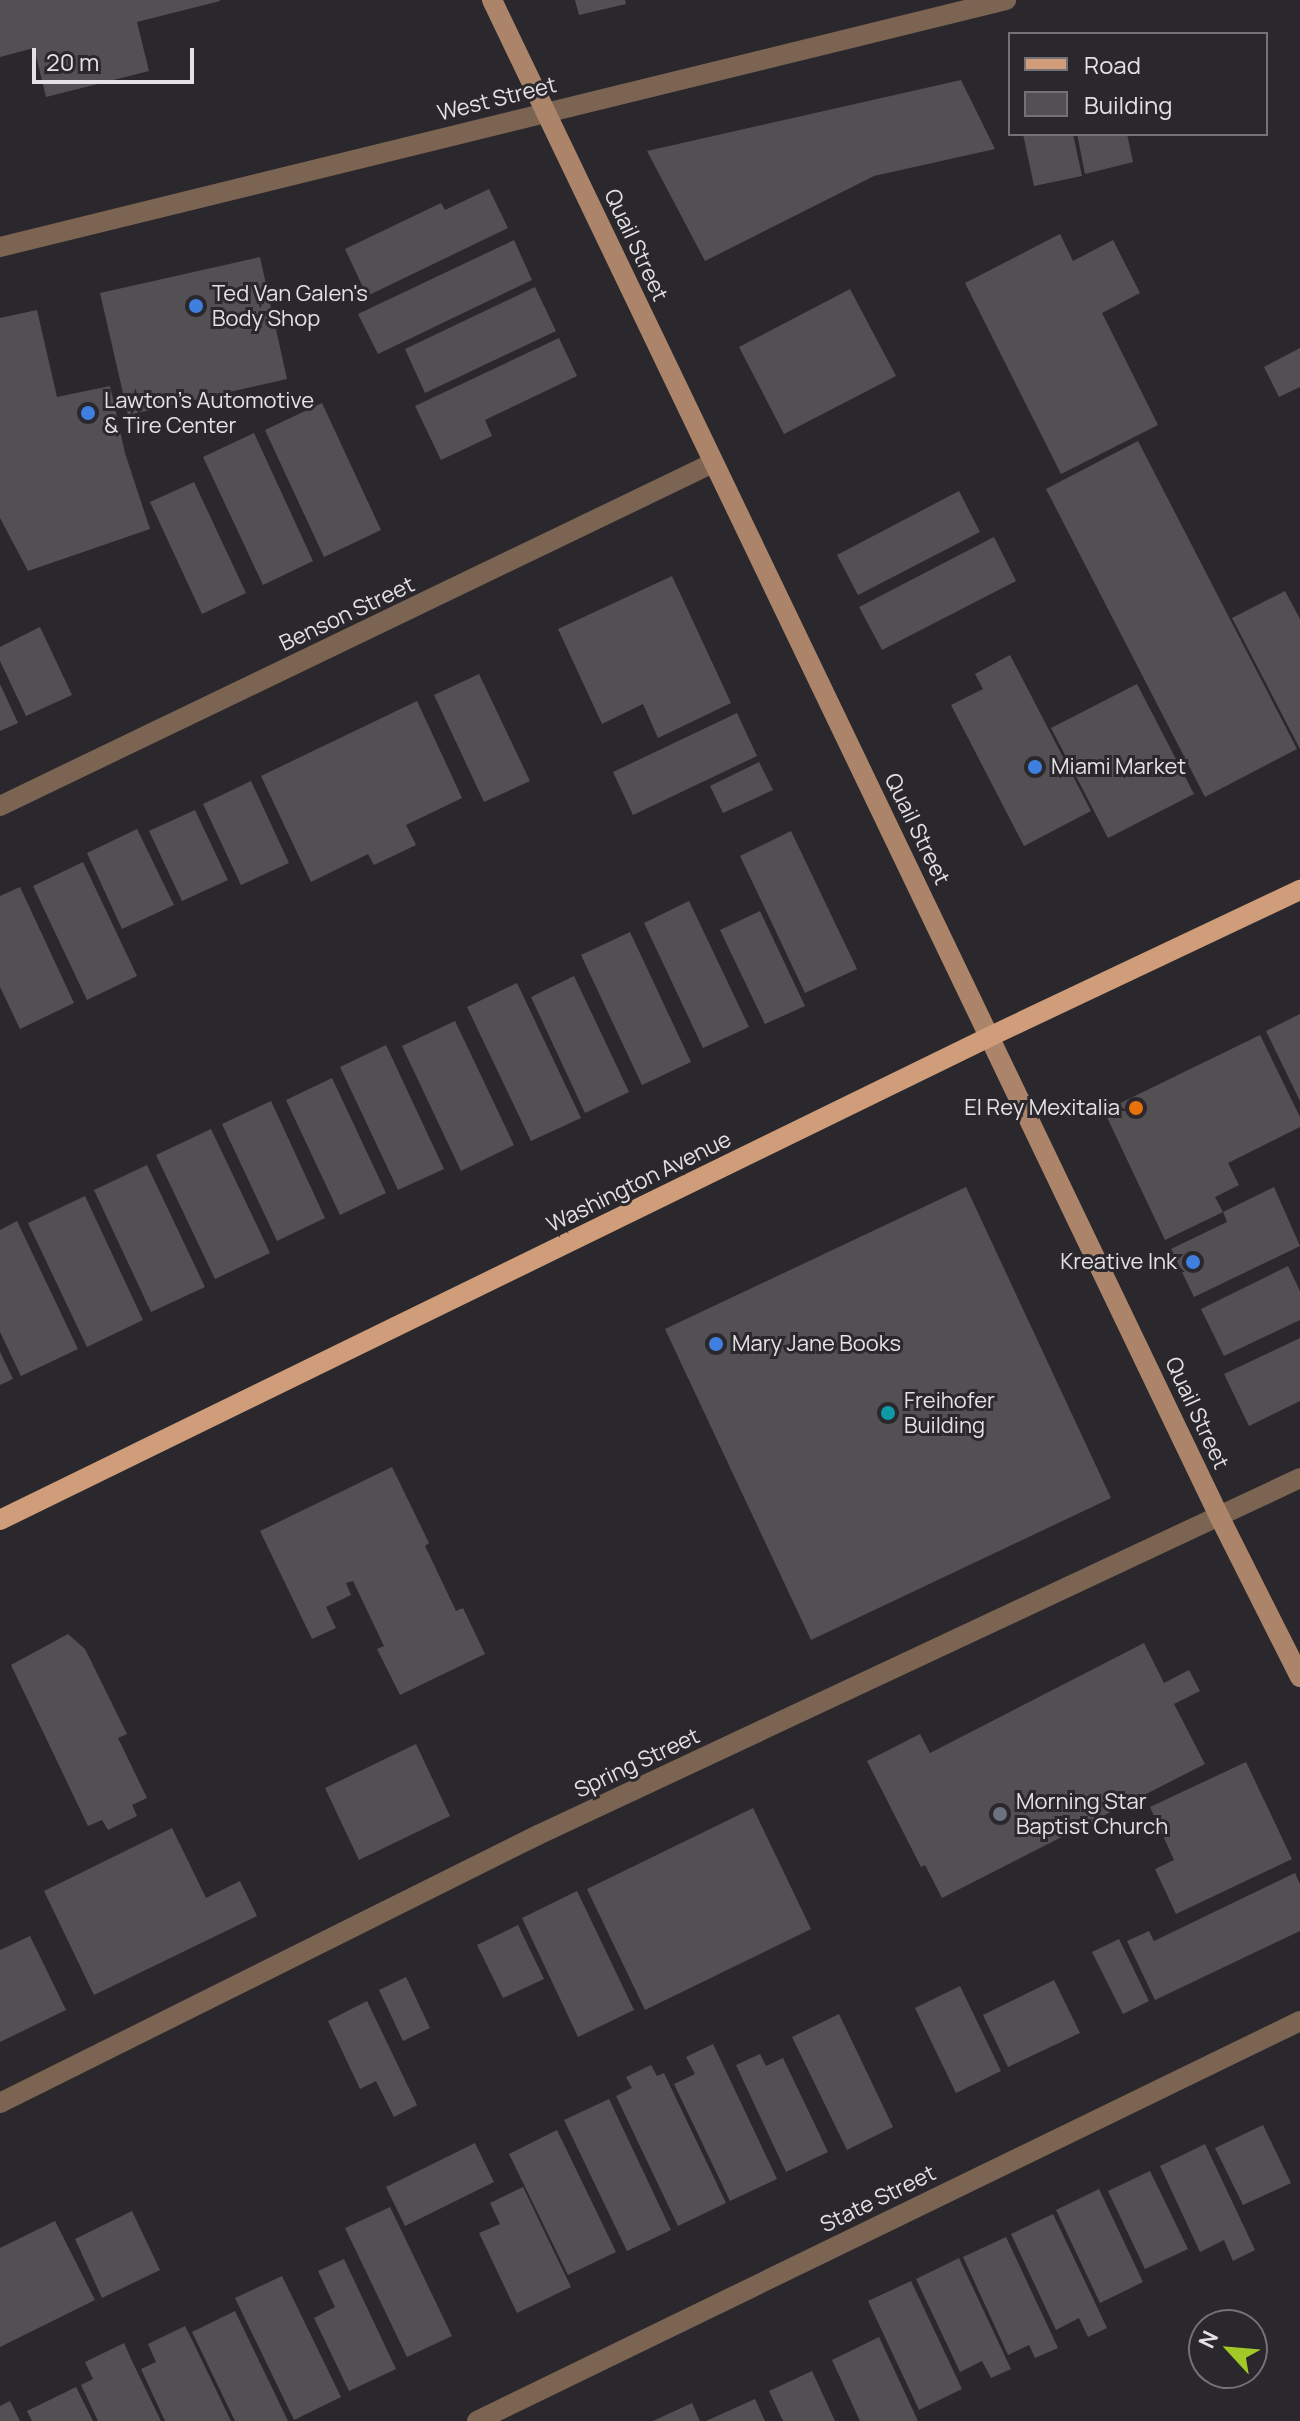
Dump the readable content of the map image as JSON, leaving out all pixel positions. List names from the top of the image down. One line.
{"streets":{"main road":["Washington Avenue"],"street":["West Street","Quail Street","Benson Street","Spring Street","State Street"]},"crossings":[["West Street","Quail Street"],["Quail Street","Benson Street"],["Quail Street","Washington Avenue"],["Quail Street","Spring Street"]],"places":["Ted Van Galen's Body Shop","Lawton's Automotive & Tire Center","Miami Market","El Rey Mexitalia","Kreative Ink","Mary Jane Books","Freihofer Building","Morning Star Baptist Church"],"legend":["Road","Building"],"scale_bar":"20 m","north":"top left"}
